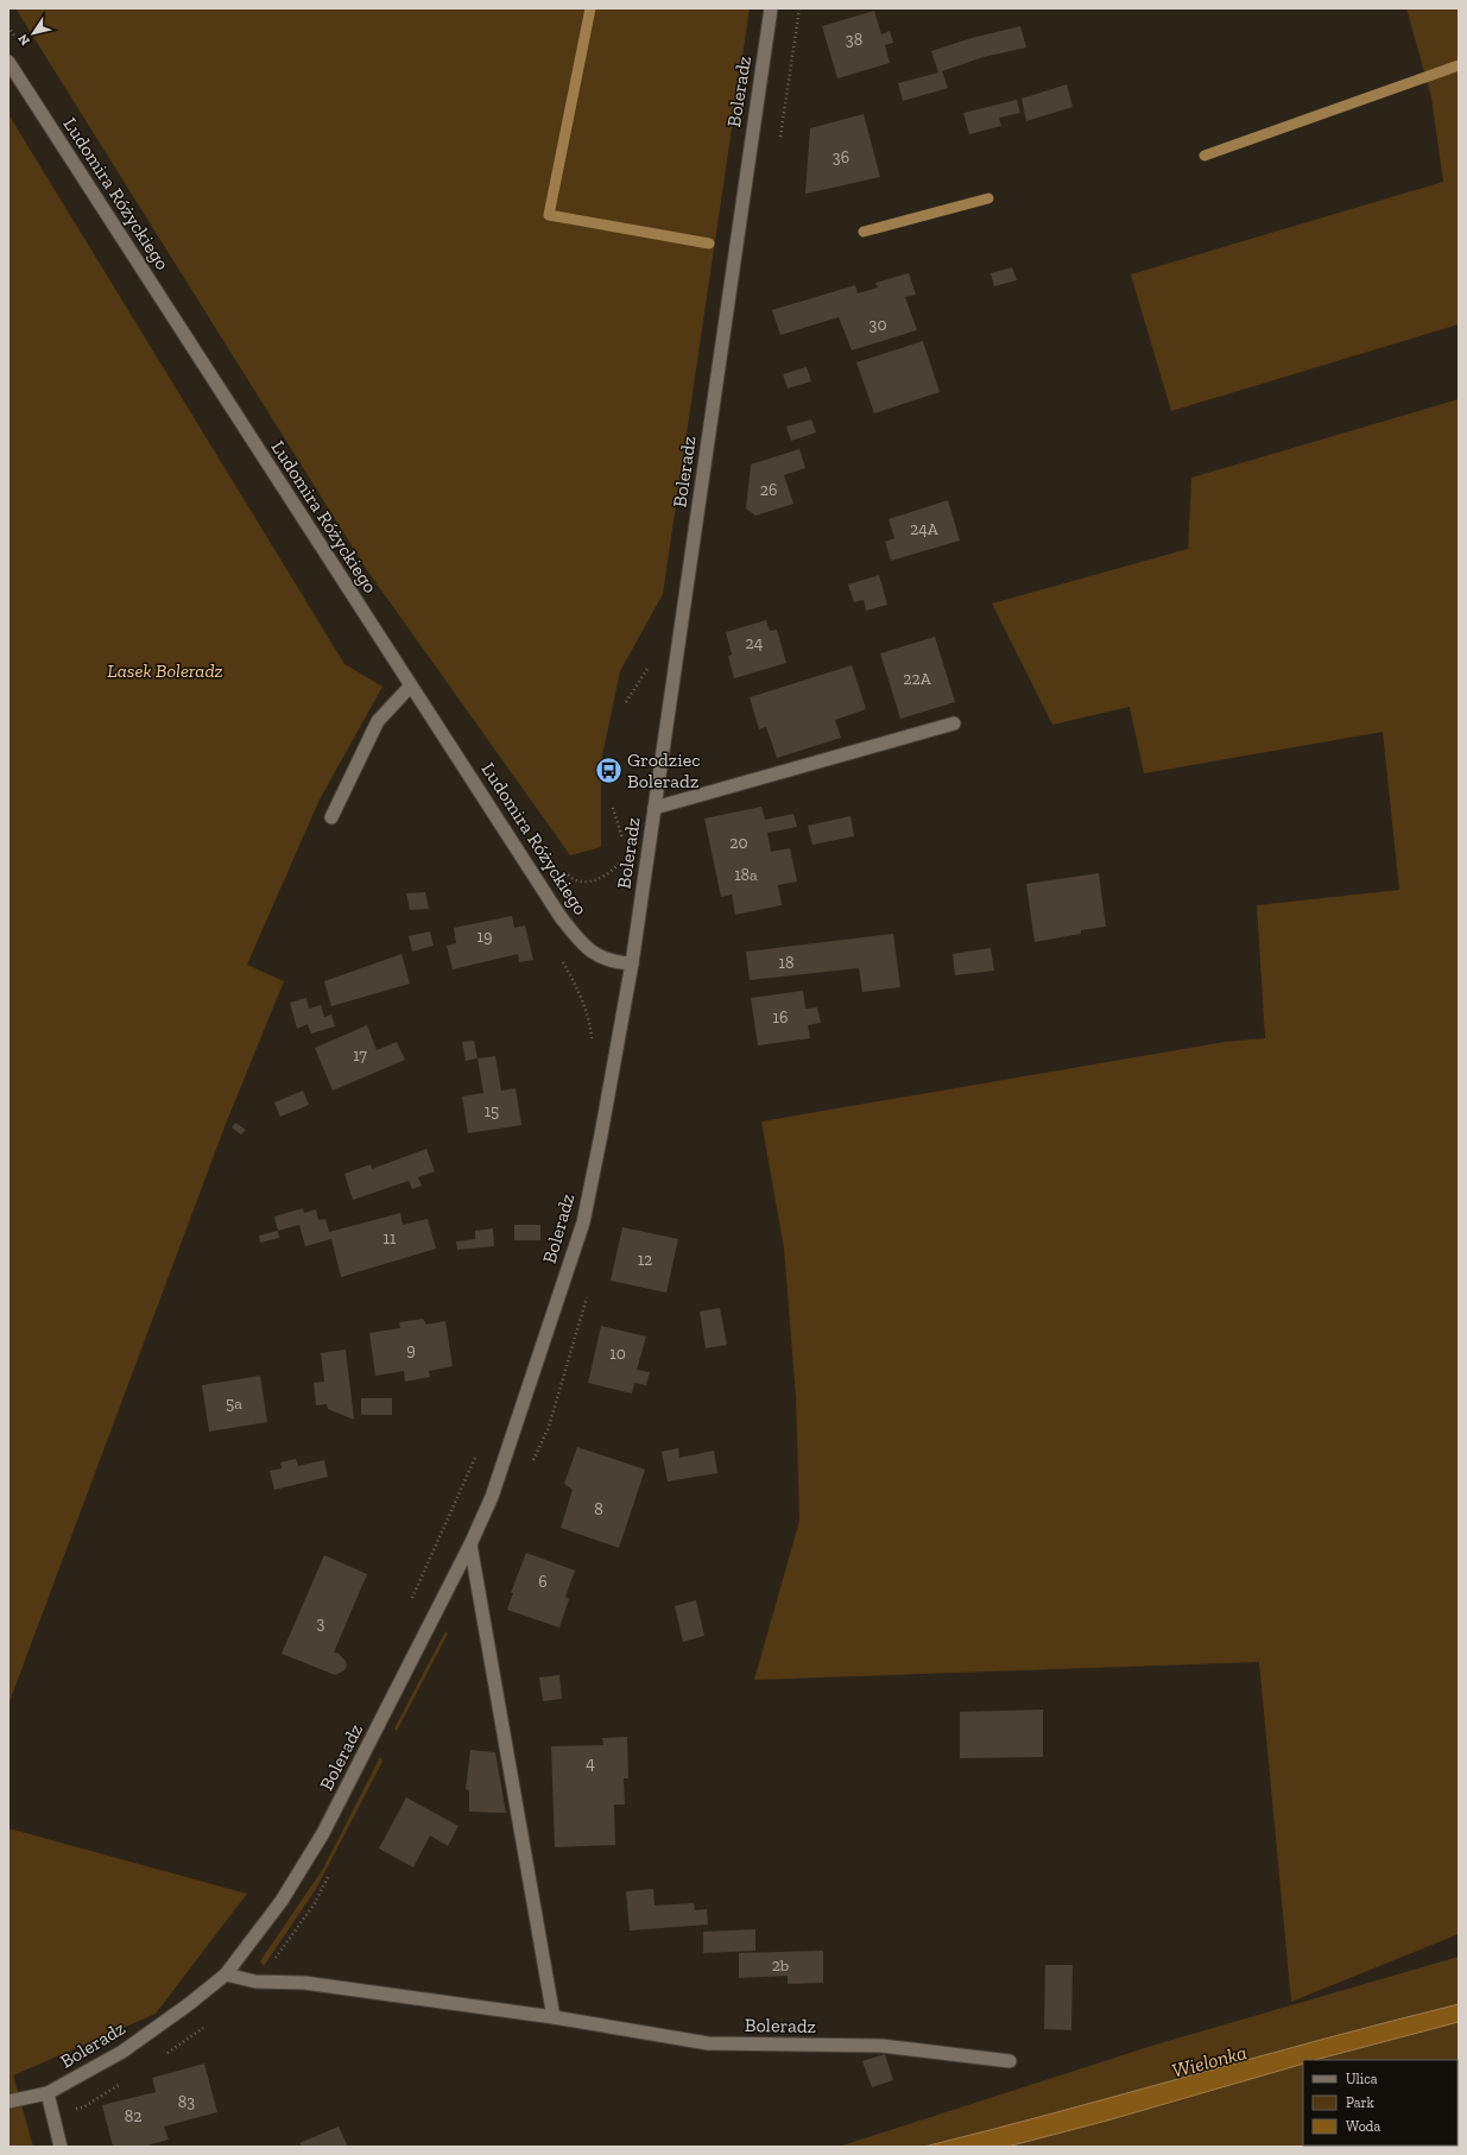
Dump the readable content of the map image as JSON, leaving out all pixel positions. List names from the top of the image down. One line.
{"streets":{"street":["Boleradz","Ludomira Różyckiego"]},"crossings":[["Boleradz","Ludomira Różyckiego"]],"water":["Wielonka"],"parks":["Lasek Boleradz"],"places":{"bus stop":["Grodziec Boleradz"]},"house_numbers":["38","36","30","26","24A","24","22A","20","18a","19","18","16","17","15","11","12","9","10","5a","8","6","3","4","2b","83","82"],"legend":["Ulica","Park","Woda"],"north":"bottom left"}
